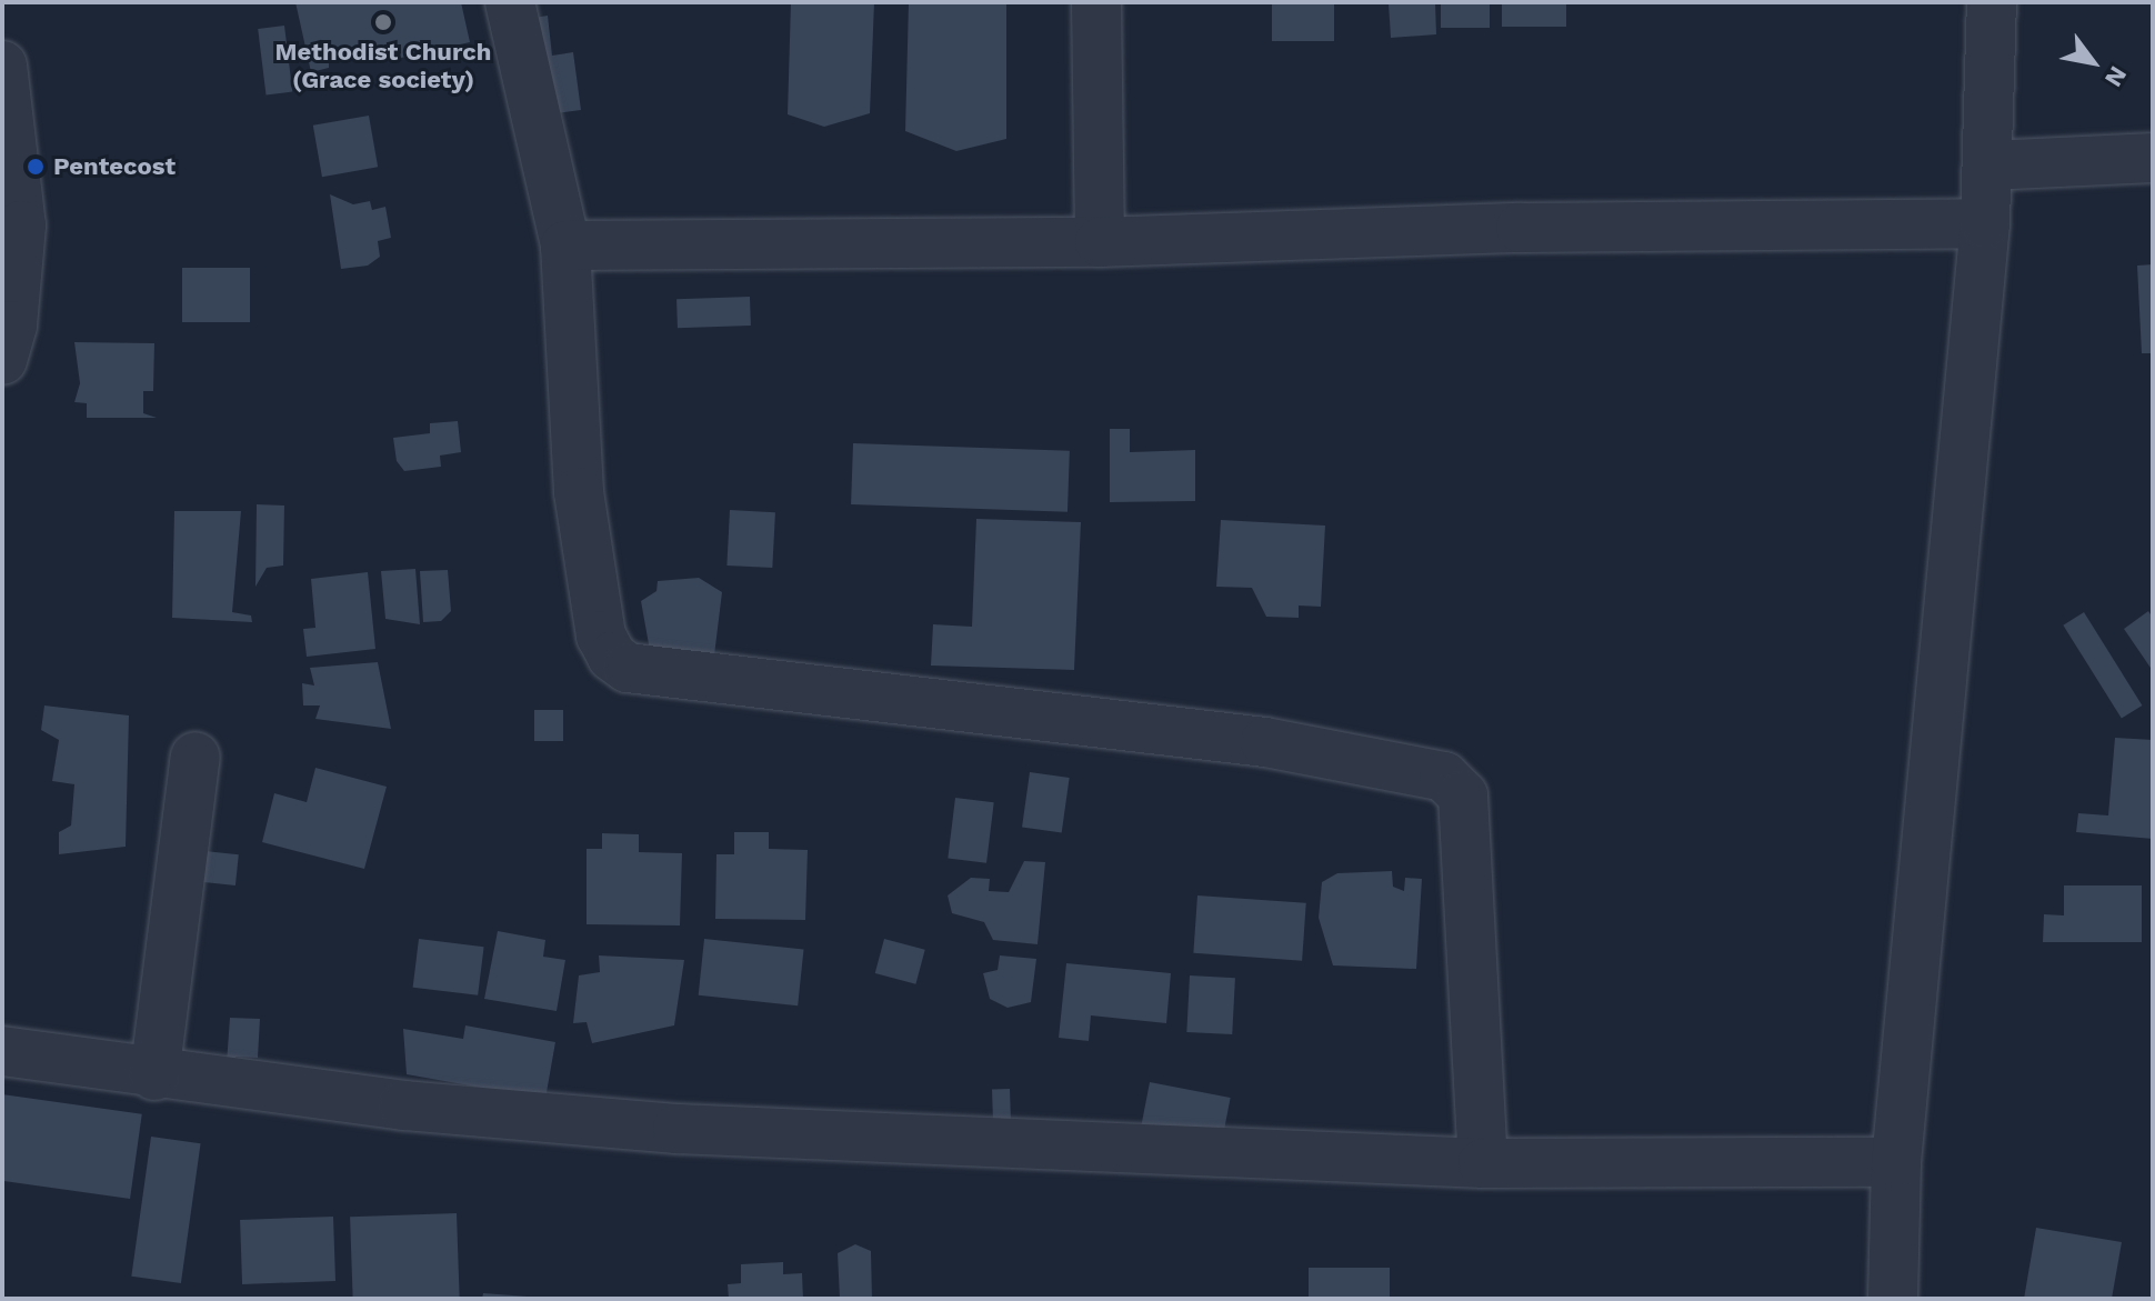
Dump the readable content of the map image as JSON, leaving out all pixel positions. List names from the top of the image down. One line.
{"places":["Methodist Church (Grace society)","Pentecost"],"north":"bottom right"}
